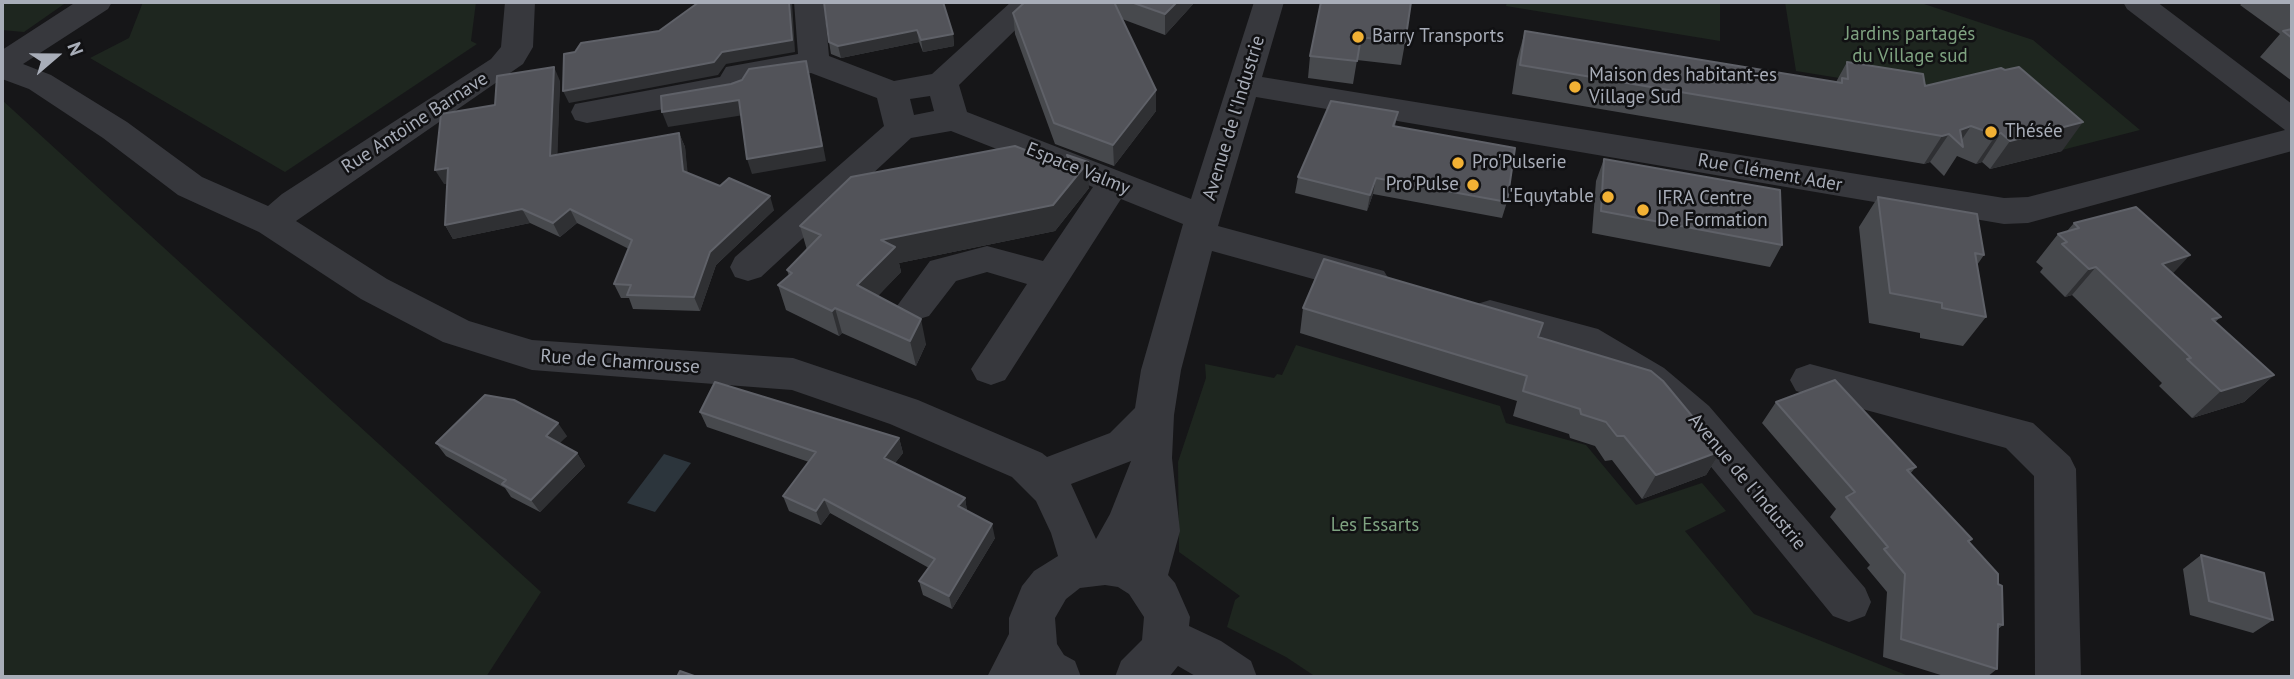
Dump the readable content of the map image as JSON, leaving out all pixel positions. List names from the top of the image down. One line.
{"streets":{"street":["Avenue de l'Industrie","Rue Antoine Barnave","Espace Valmy","Rue Clément Ader","Rue de Chamrousse"]},"crossings":[["Avenue de l'Industrie","Espace Valmy"],["Avenue de l'Industrie","Rue Clément Ader"],["Avenue de l'Industrie","Rue de Chamrousse"],["Rue Antoine Barnave","Rue de Chamrousse"]],"parks":["Jardins partagés du Village sud","Les Essarts"],"places":["Barry Transports","Maison des habitant-es Village Sud","Thésée","Pro'Pulserie","Pro'Pulse","L'Equytable","IFRA Centre De Formation"],"north":"right"}
